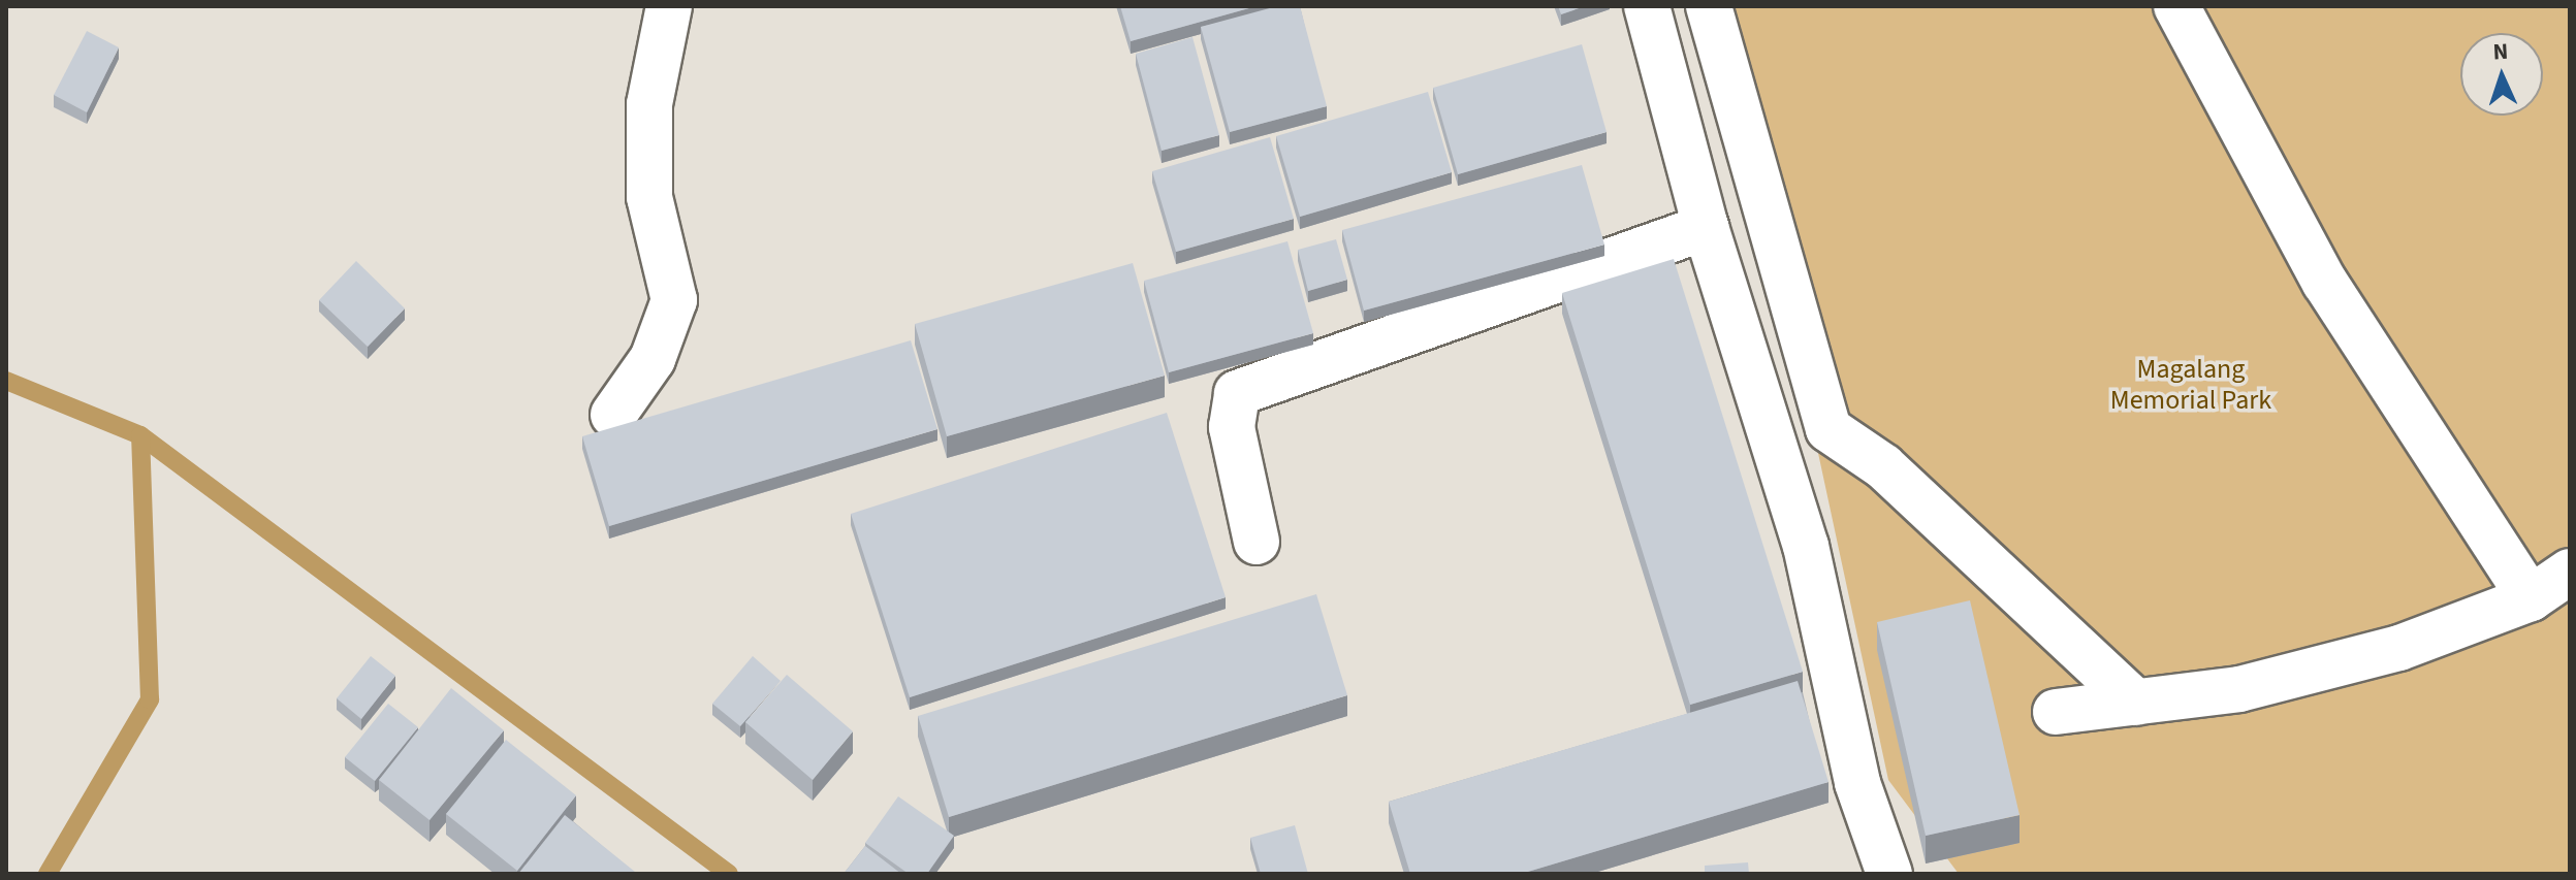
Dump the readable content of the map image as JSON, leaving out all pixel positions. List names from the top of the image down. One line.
{"parks":["Magalang Memorial Park"],"north":"top"}
